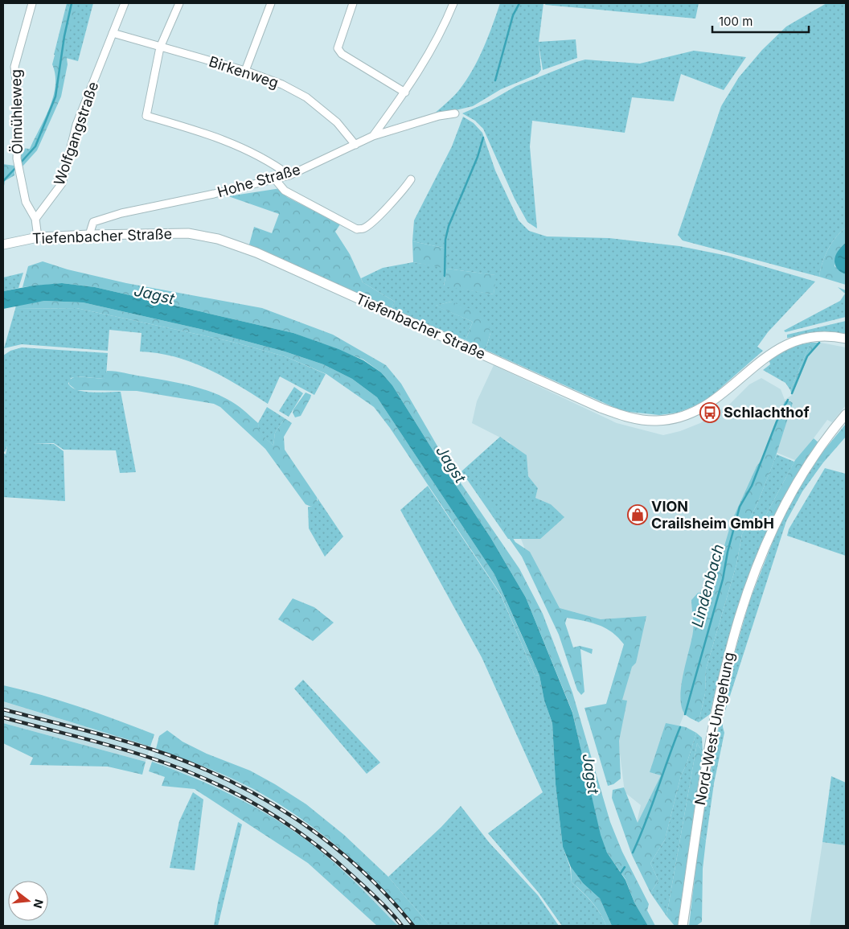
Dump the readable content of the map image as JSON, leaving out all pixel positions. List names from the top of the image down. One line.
{"streets":{"main road":["Tiefenbacher Straße","Nord-West-Umgehung"],"street":["Birkenweg","Ölmühleweg","Wolfgangstraße","Hohe Straße"]},"crossings":[["Birkenweg","Wolfgangstraße"],["Birkenweg","Hohe Straße"],["Ölmühleweg","Wolfgangstraße"],["Hohe Straße","Tiefenbacher Straße"]],"water":["Jagst","Lindenbach"],"places":{"bus stop":["Schlachthof"],"shop":["VION Crailsheim GmbH"]},"scale_bar":"100 m","north":"right"}
